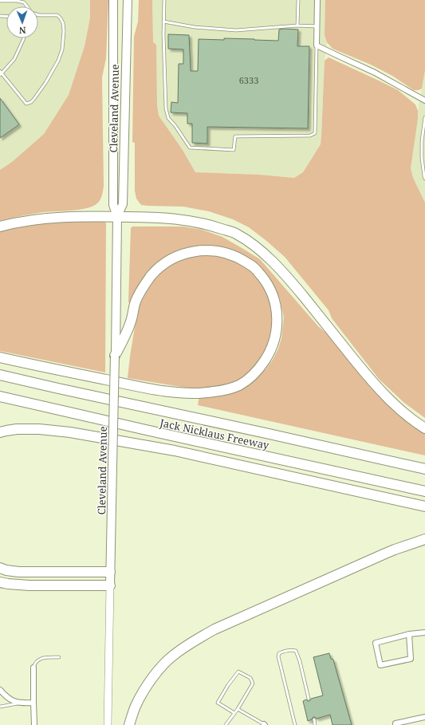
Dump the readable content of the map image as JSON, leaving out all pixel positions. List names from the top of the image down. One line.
{"streets":{"highway":["Jack Nicklaus Freeway"],"main road":["Cleveland Avenue"]},"house_numbers":["6333"],"north":"bottom"}
